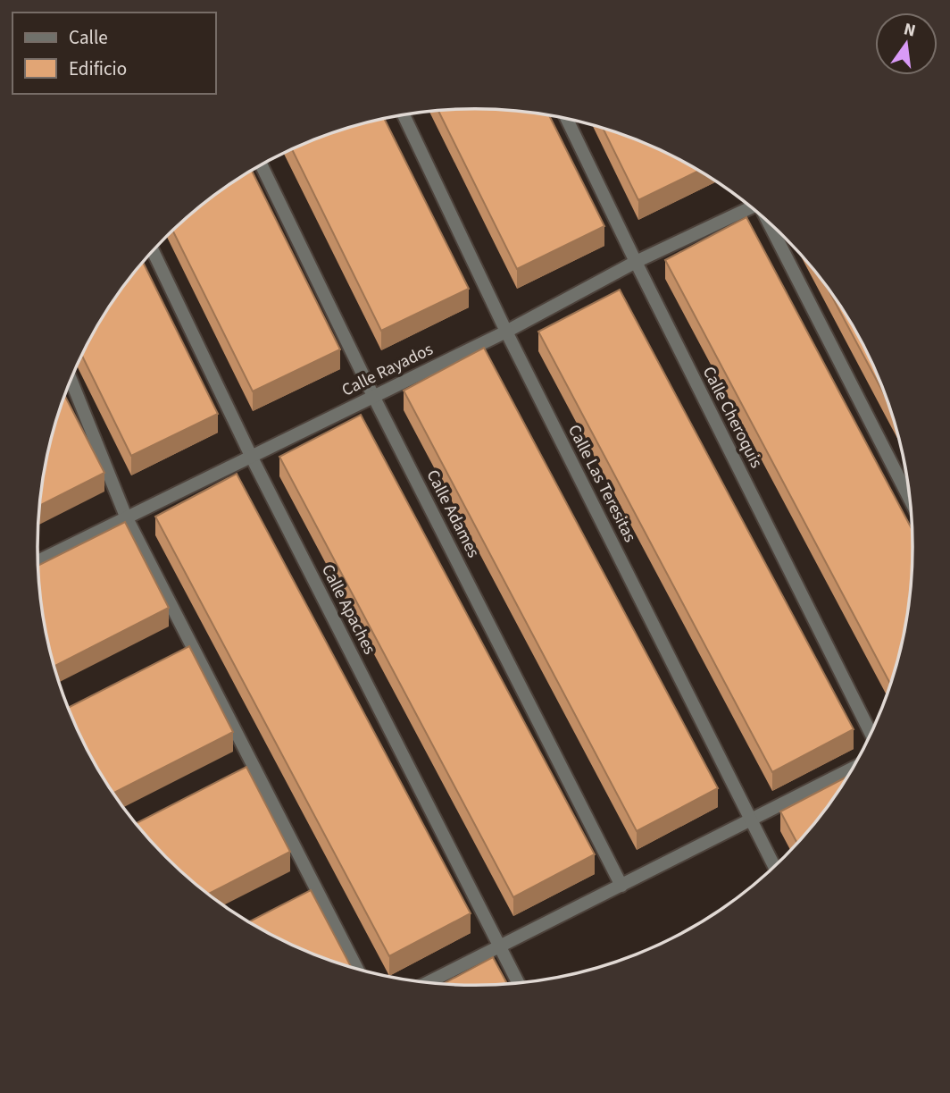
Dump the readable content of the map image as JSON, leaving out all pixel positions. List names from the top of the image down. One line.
{"streets":{"street":["Calle Rayados","Calle Cheroquis","Calle Las Teresitas","Calle Adames","Calle Apaches"]},"crossings":[["Calle Rayados","Calle Cheroquis"],["Calle Rayados","Calle Las Teresitas"],["Calle Rayados","Calle Adames"],["Calle Rayados","Calle Apaches"]],"legend":["Calle","Edificio"],"north":"top"}
